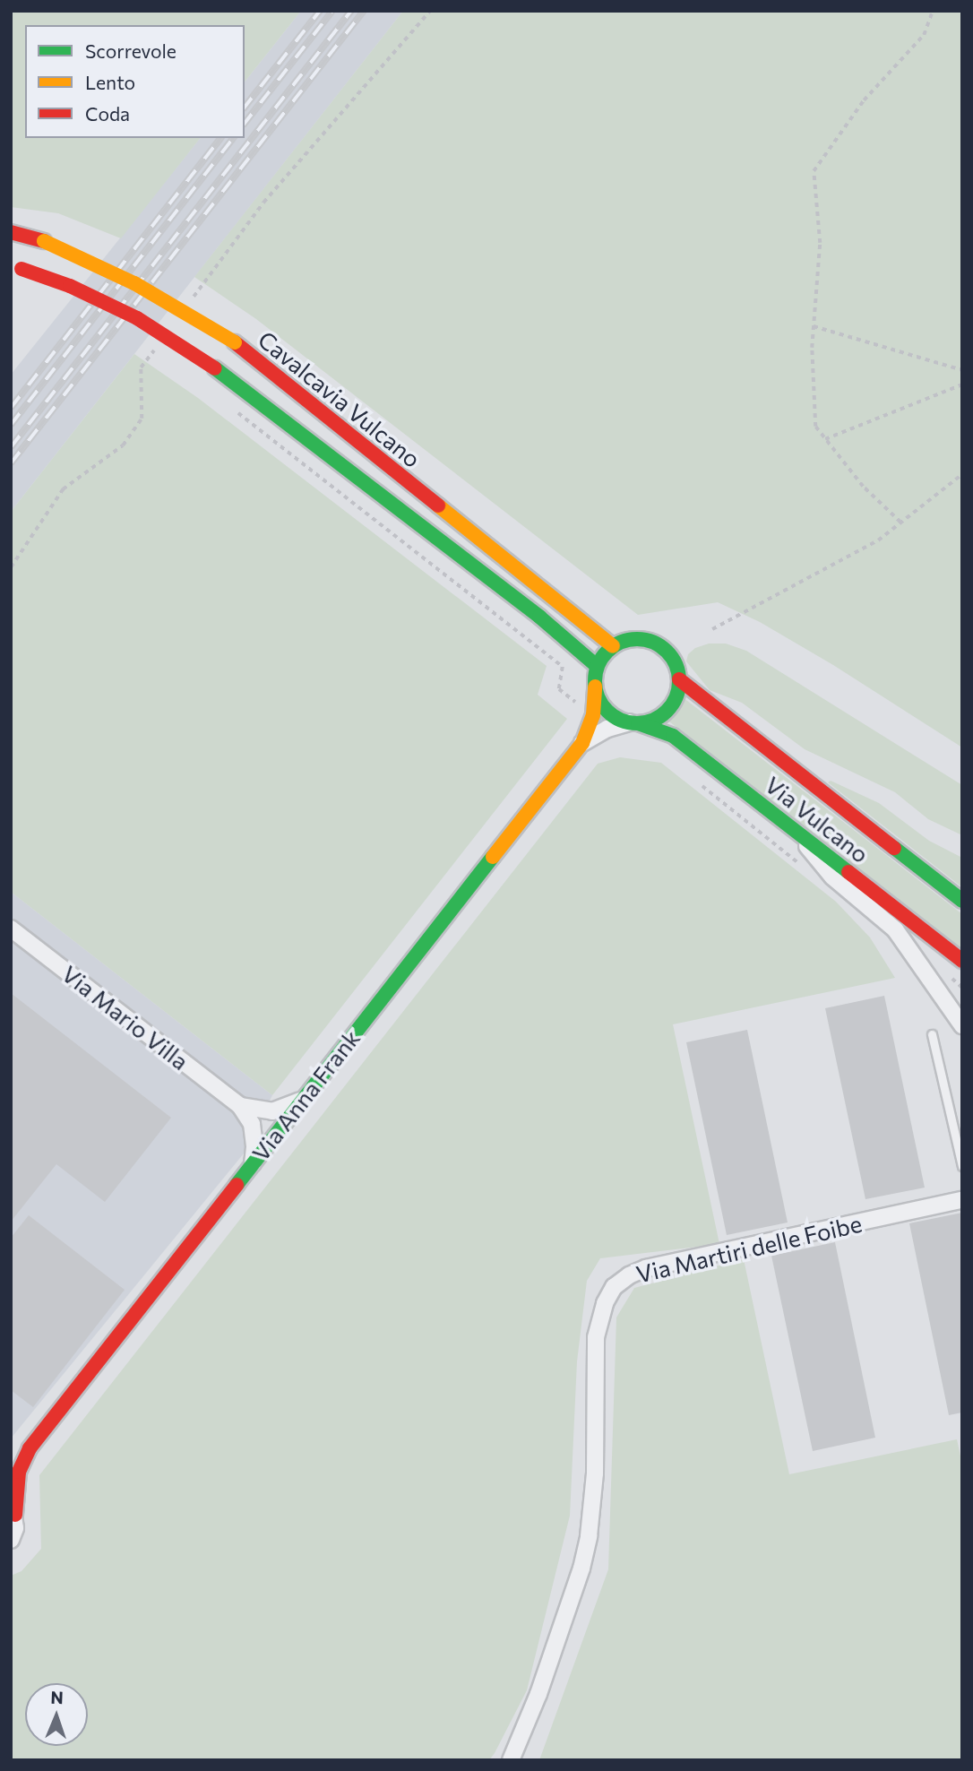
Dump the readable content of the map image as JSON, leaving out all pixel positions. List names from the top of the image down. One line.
{"streets":{"main road":["Cavalcavia Vulcano","Via Vulcano","Via Anna Frank"],"street":["Via Mario Villa","Via Martiri delle Foibe"]},"crossings":[["Cavalcavia Vulcano","Via Vulcano"],["Cavalcavia Vulcano","Via Anna Frank"],["Via Vulcano","Via Anna Frank"],["Via Mario Villa","Via Anna Frank"]],"legend":["Scorrevole","Lento","Coda"],"north":"top"}
